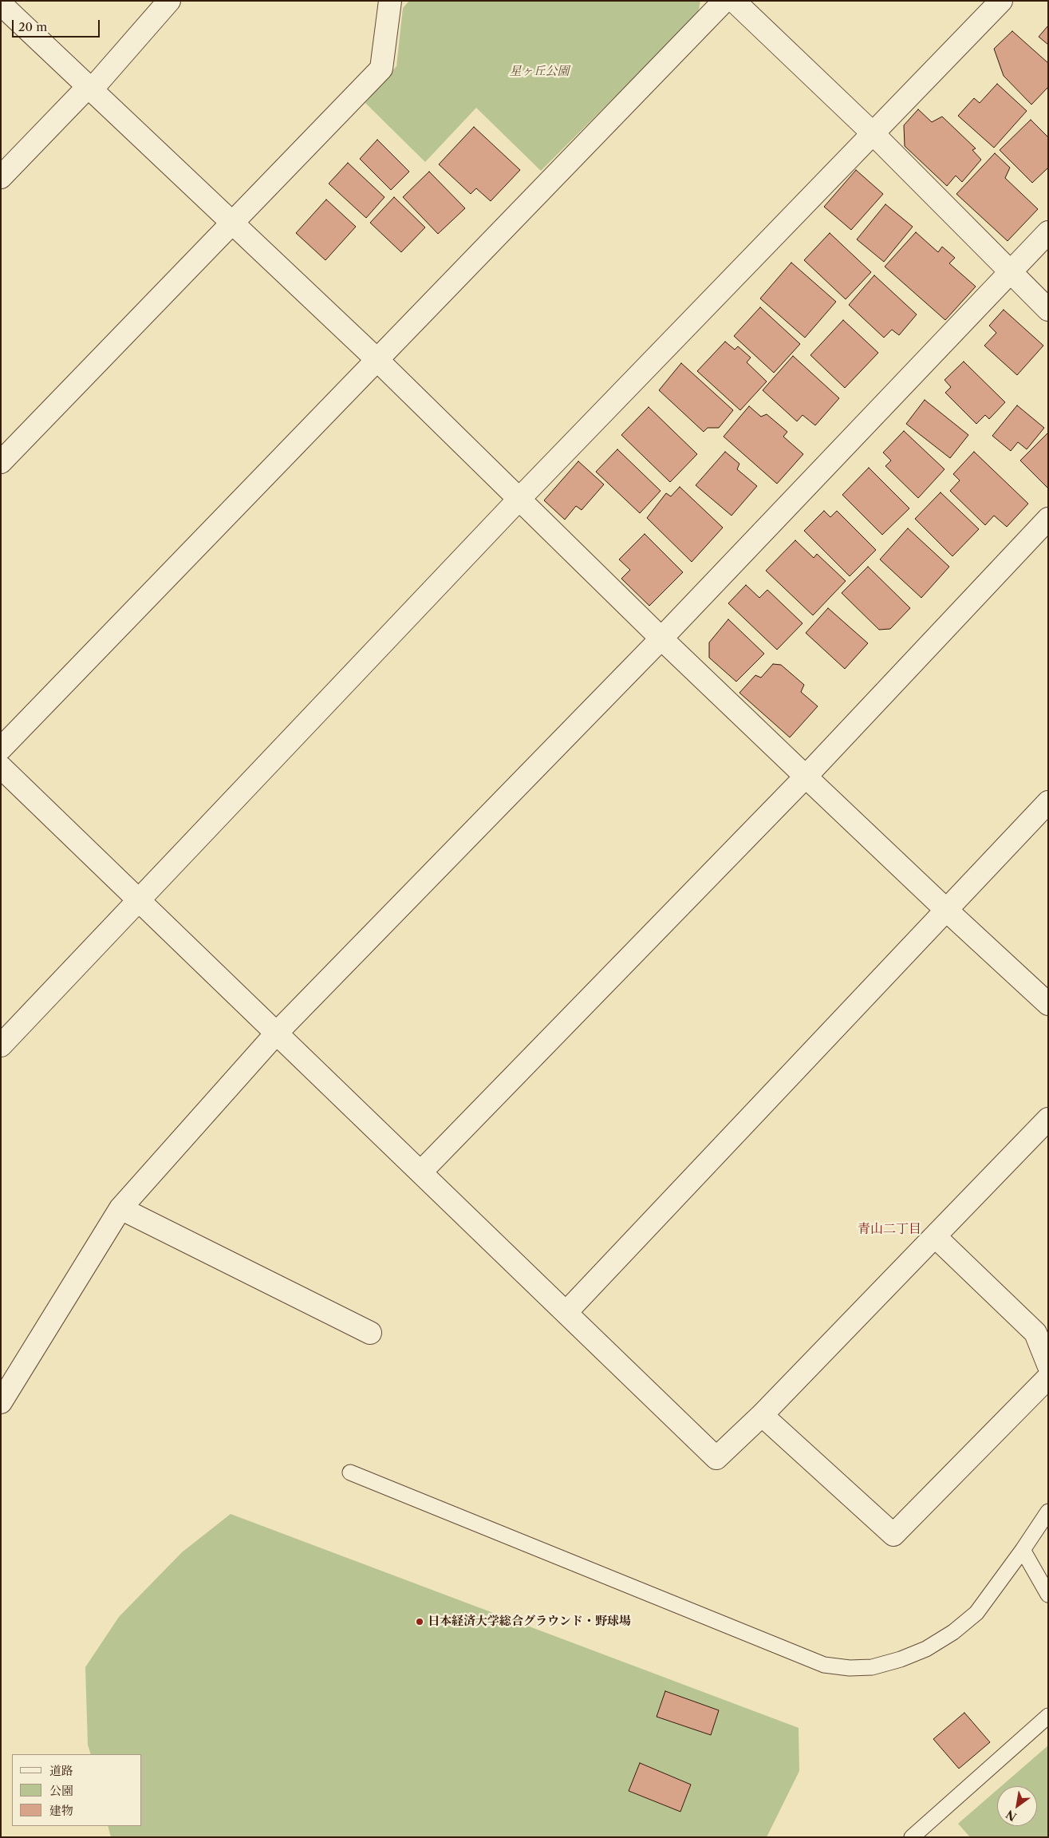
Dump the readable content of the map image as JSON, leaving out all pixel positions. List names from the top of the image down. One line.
{"districts":["青山二丁目"],"parks":["星ヶ丘公園"],"places":["日本経済大学総合グラウンド・野球場"],"legend":["道路","公園","建物"],"scale_bar":"20 m","north":"bottom left"}
